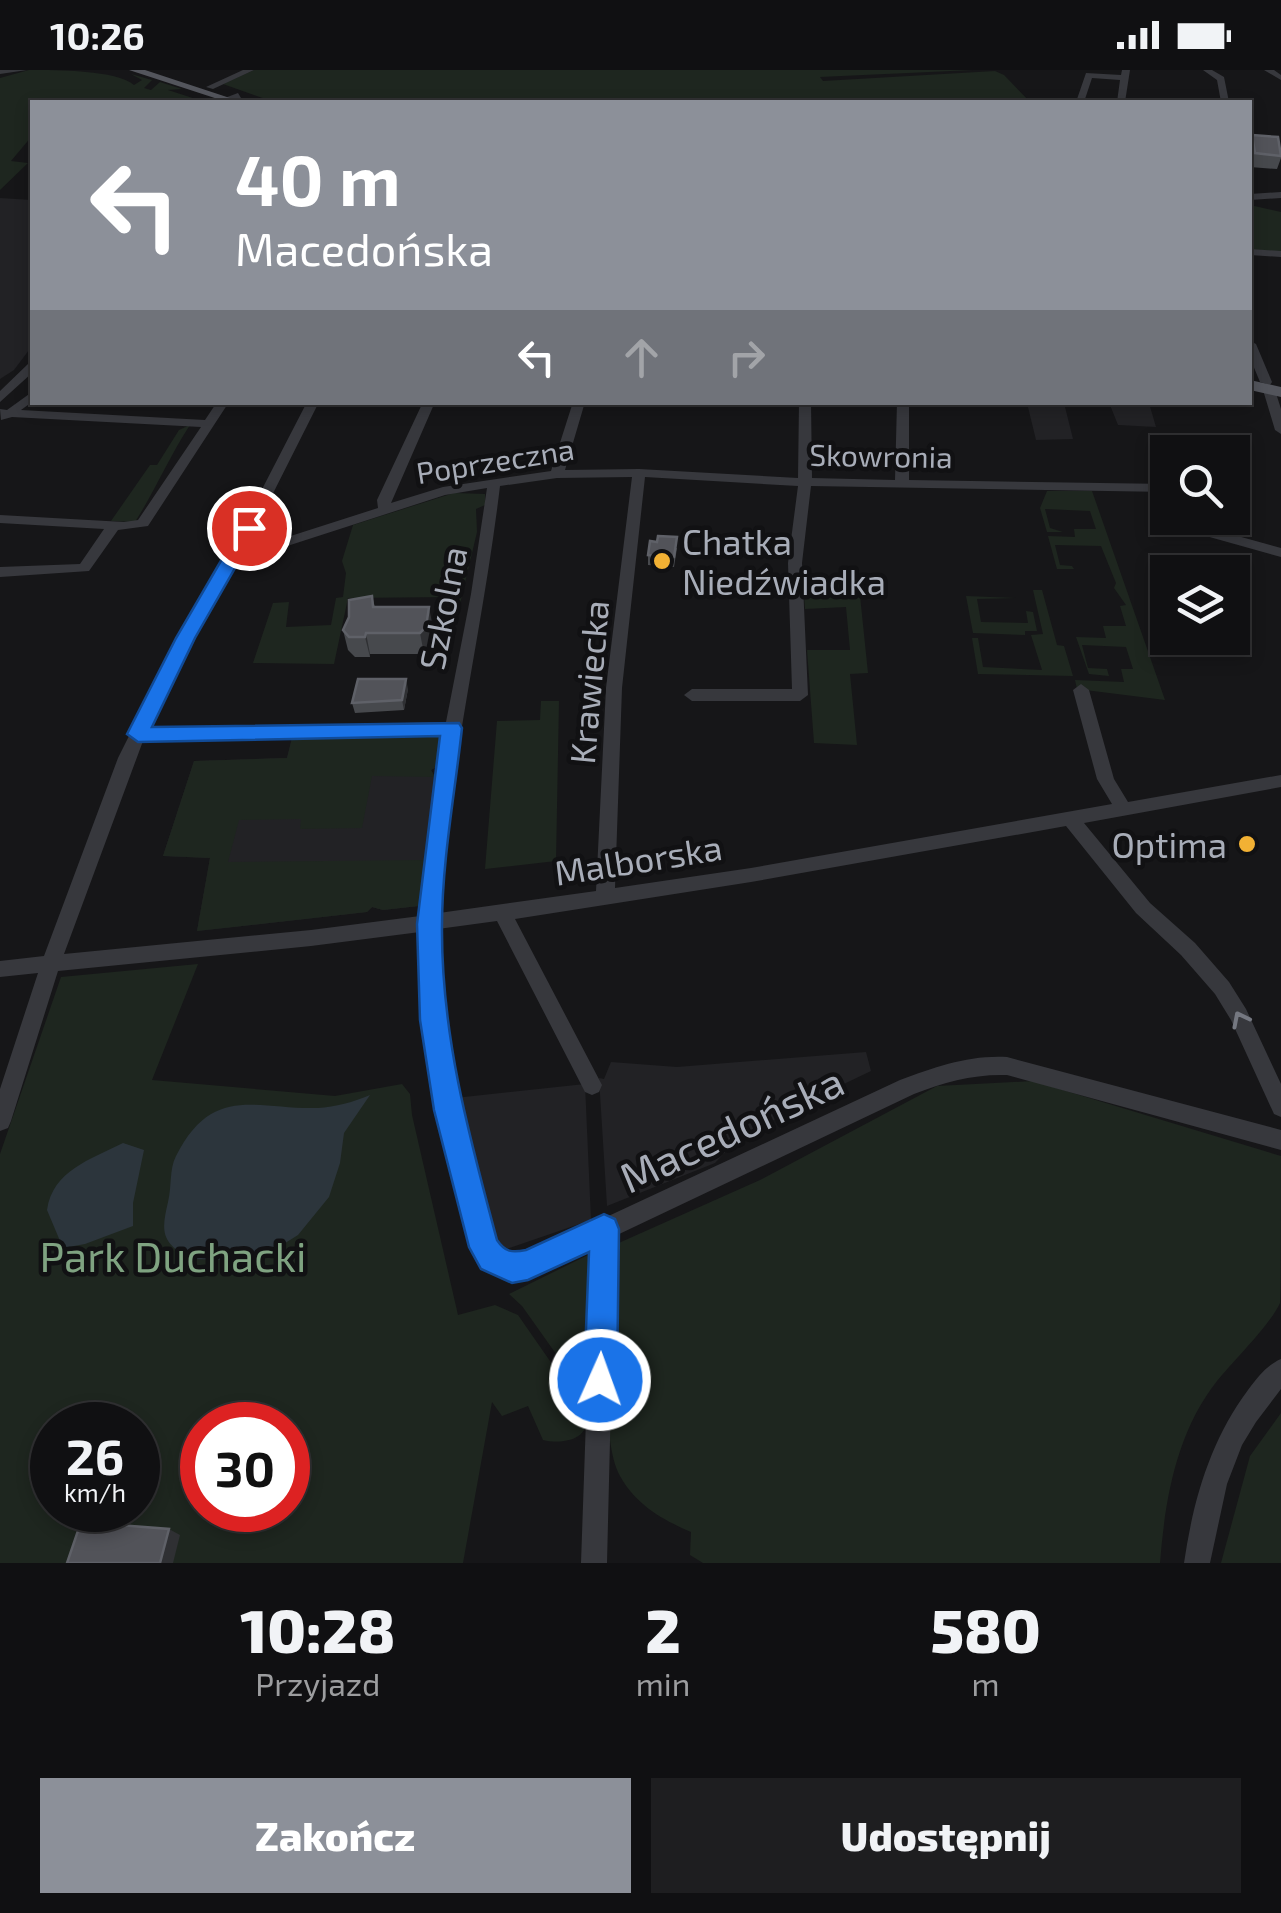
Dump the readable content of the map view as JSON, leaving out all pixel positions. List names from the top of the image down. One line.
{"streets":{"street":["Skowronia","Poprzeczna","Szkolna","Krawiecka","Malborska","Macedońska"]},"crossings":[["Skowronia","Poprzeczna"],["Skowronia","Krawiecka"],["Poprzeczna","Szkolna"],["Szkolna","Malborska"],["Szkolna","Macedońska"],["Krawiecka","Malborska"],["Malborska","Macedońska"]],"parks":["Park Duchacki"],"places":["Chatka Niedźwiadka","Optima"],"page":{"status":"10:26","turn":["40 m","Macedońska"],"speed":"26 km/h","limit":"30","eta":["10:28","Przyjazd","2","min","580","m"],"buttons":["Zakończ","Udostępnij"]}}
